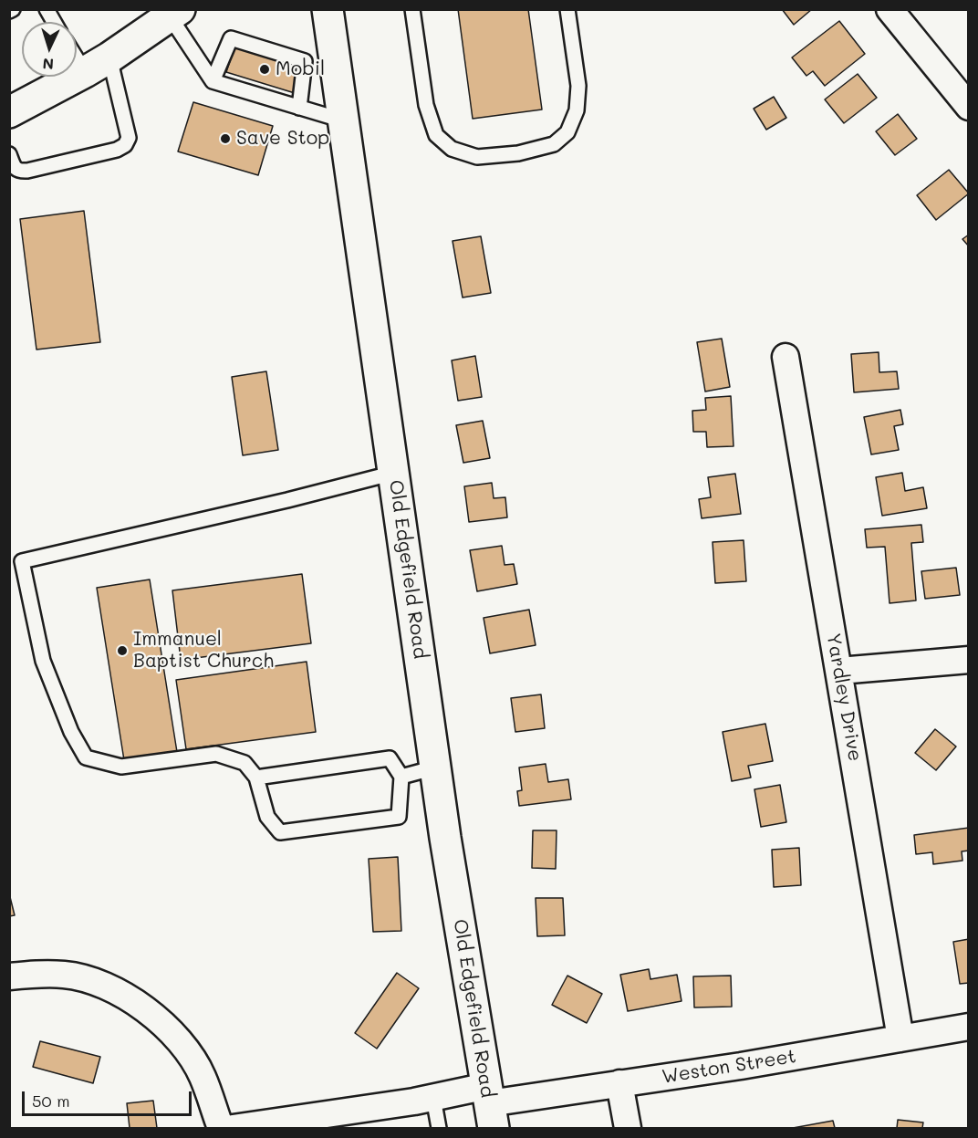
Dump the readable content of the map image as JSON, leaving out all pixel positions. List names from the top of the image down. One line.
{"streets":{"street":["Old Edgefield Road","Yardley Drive","Weston Street"]},"crossings":[["Old Edgefield Road","Weston Street"],["Yardley Drive","Weston Street"]],"places":["Mobil","Save Stop","Immanuel Baptist Church"],"scale_bar":"50 m","north":"bottom"}
